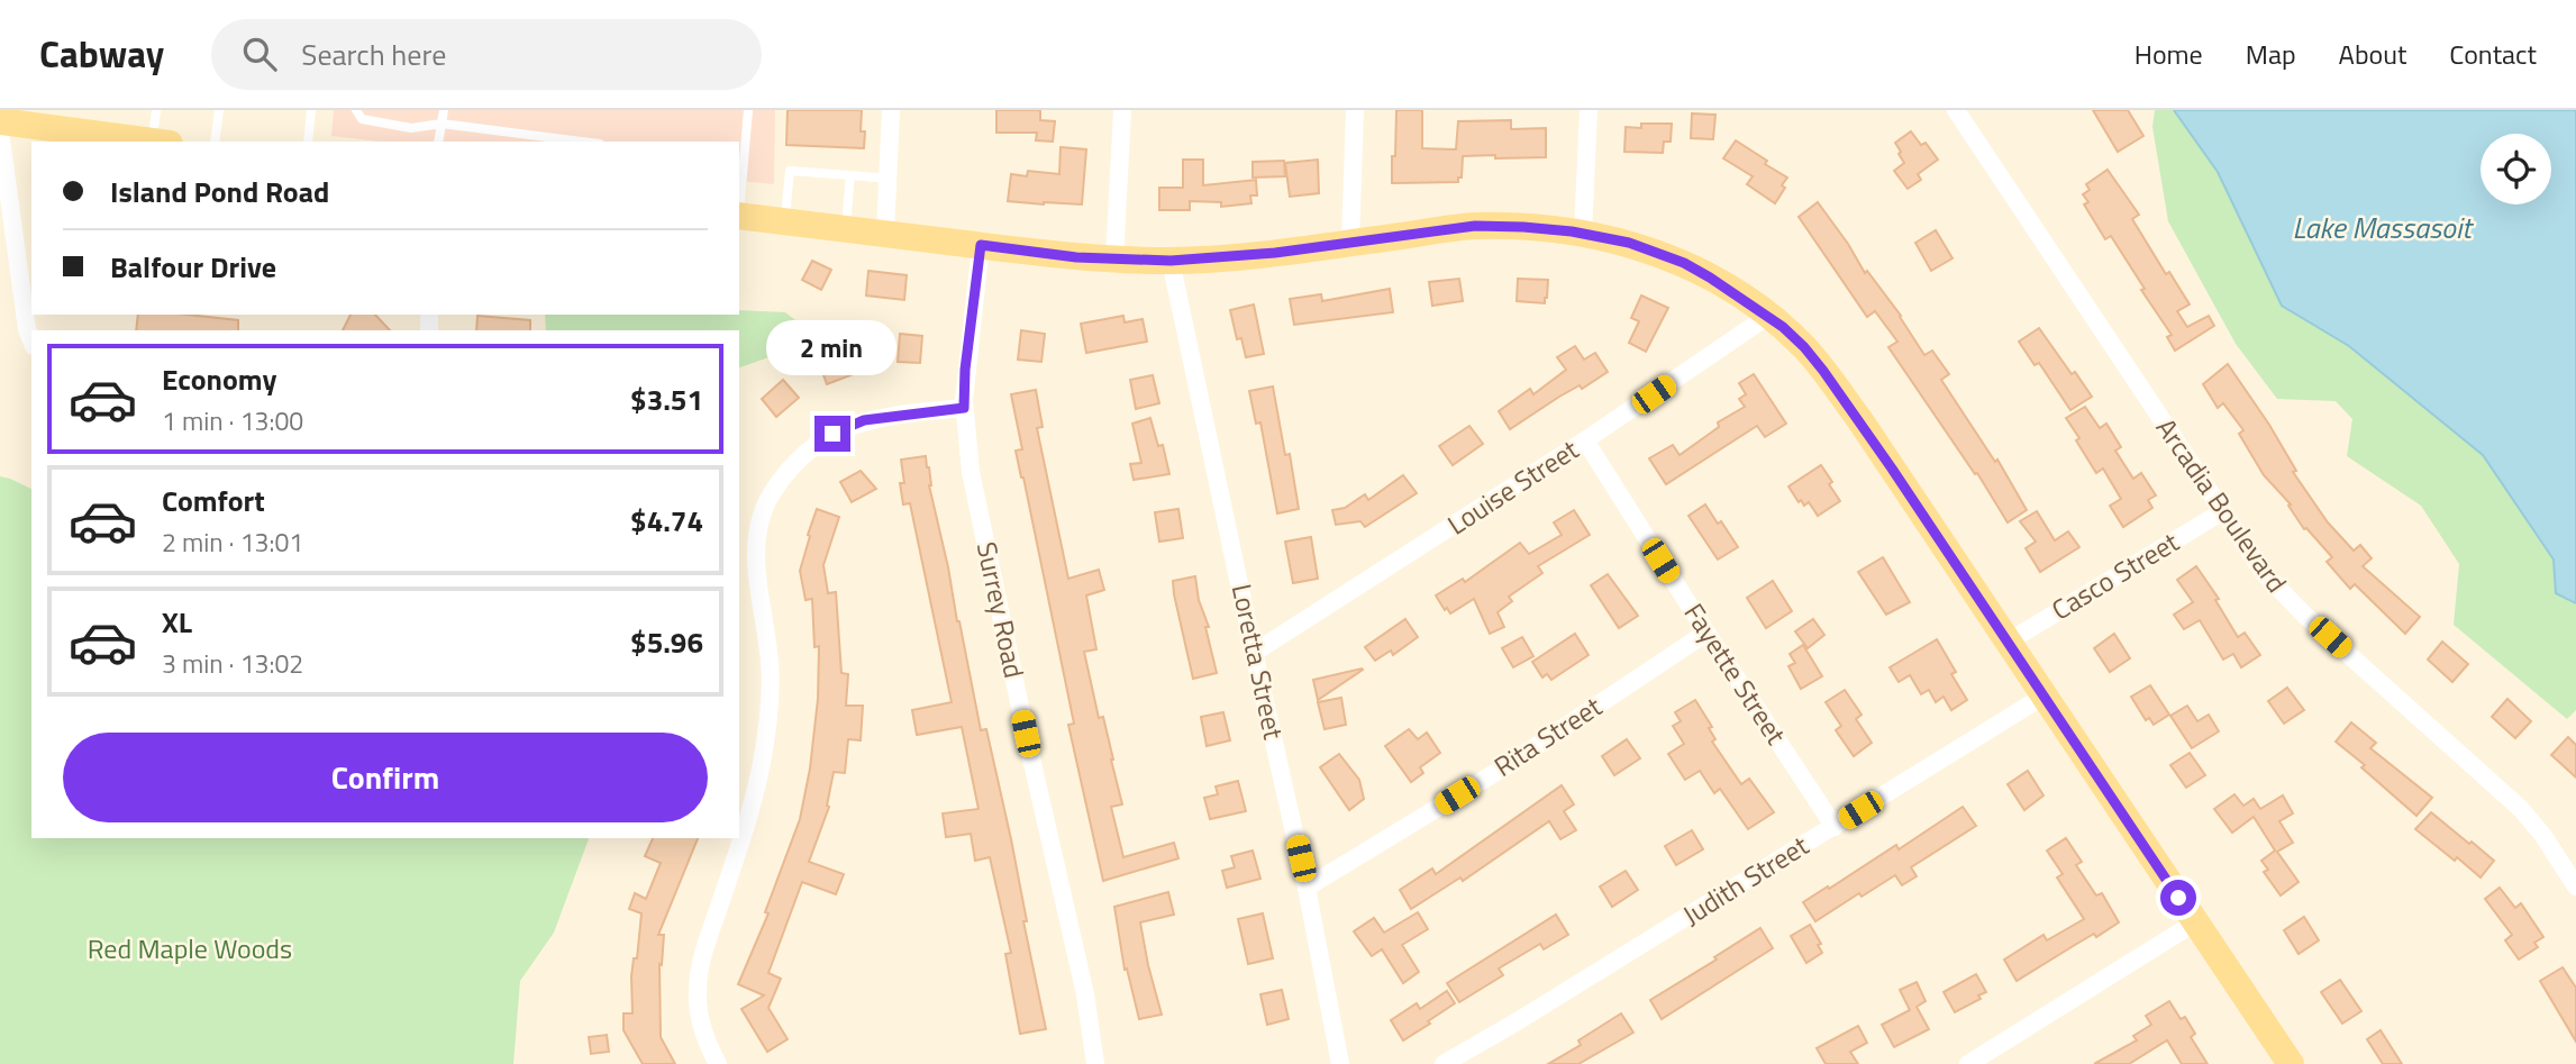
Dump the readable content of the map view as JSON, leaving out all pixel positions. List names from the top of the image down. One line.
{"streets":{"street":["Louise Street","Arcadia Boulevard","Casco Street","Surrey Road","Loretta Street","Fayette Street","Rita Street","Judith Street"]},"crossings":[["Louise Street","Loretta Street"],["Louise Street","Fayette Street"],["Arcadia Boulevard","Casco Street"],["Loretta Street","Rita Street"],["Fayette Street","Rita Street"],["Fayette Street","Judith Street"]],"water":["Lake Massasoit"],"parks":["Red Maple Woods"],"page":{"header":"Cabway","search":"Search here","nav":["Home","Map","About","Contact"],"banner":["Island Pond Road","Balfour Drive"],"bubble":"2 min","list":[{"name":"Economy","note":"1 min · 13:00","value":"$3.51"},{"name":"Comfort","note":"2 min · 13:01","value":"$4.74"},{"name":"XL","note":"3 min · 13:02","value":"$5.96"}],"buttons":"Confirm"}}
